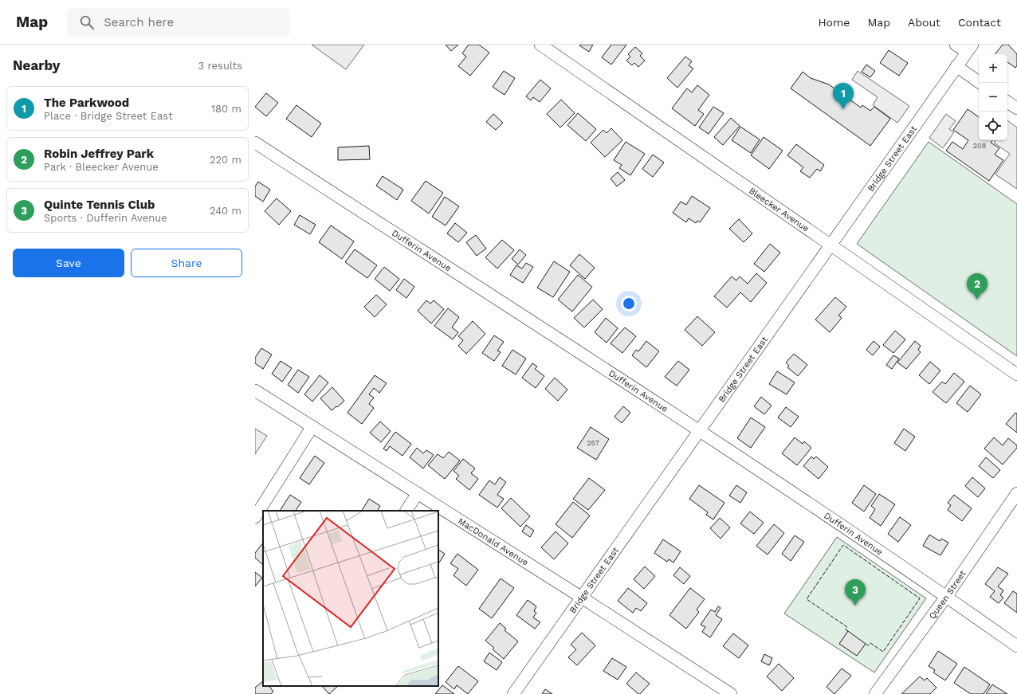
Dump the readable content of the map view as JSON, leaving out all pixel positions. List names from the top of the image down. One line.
{"streets":{"street":["Bridge Street East","Bleecker Avenue","Dufferin Avenue","MacDonald Avenue","Queen Street"]},"crossings":[["Bridge Street East","Bleecker Avenue"],["Bridge Street East","Dufferin Avenue"],["Bridge Street East","MacDonald Avenue"],["Dufferin Avenue","Queen Street"]],"house_numbers":["208","257"],"page":{"header":"Map","search":"Search here","nav":["Home","Map","About","Contact"],"heading":["Nearby","3 results"],"map_buttons":["+","−"],"pins":["1","2","3"],"list":[{"mark":"1","name":"The Parkwood","note":"Place · Bridge Street East","value":"180 m"},{"mark":"2","name":"Robin Jeffrey Park","note":"Park · Bleecker Avenue","value":"220 m"},{"mark":"3","name":"Quinte Tennis Club","note":"Sports · Dufferin Avenue","value":"240 m"}],"buttons":["Save","Share"]}}
